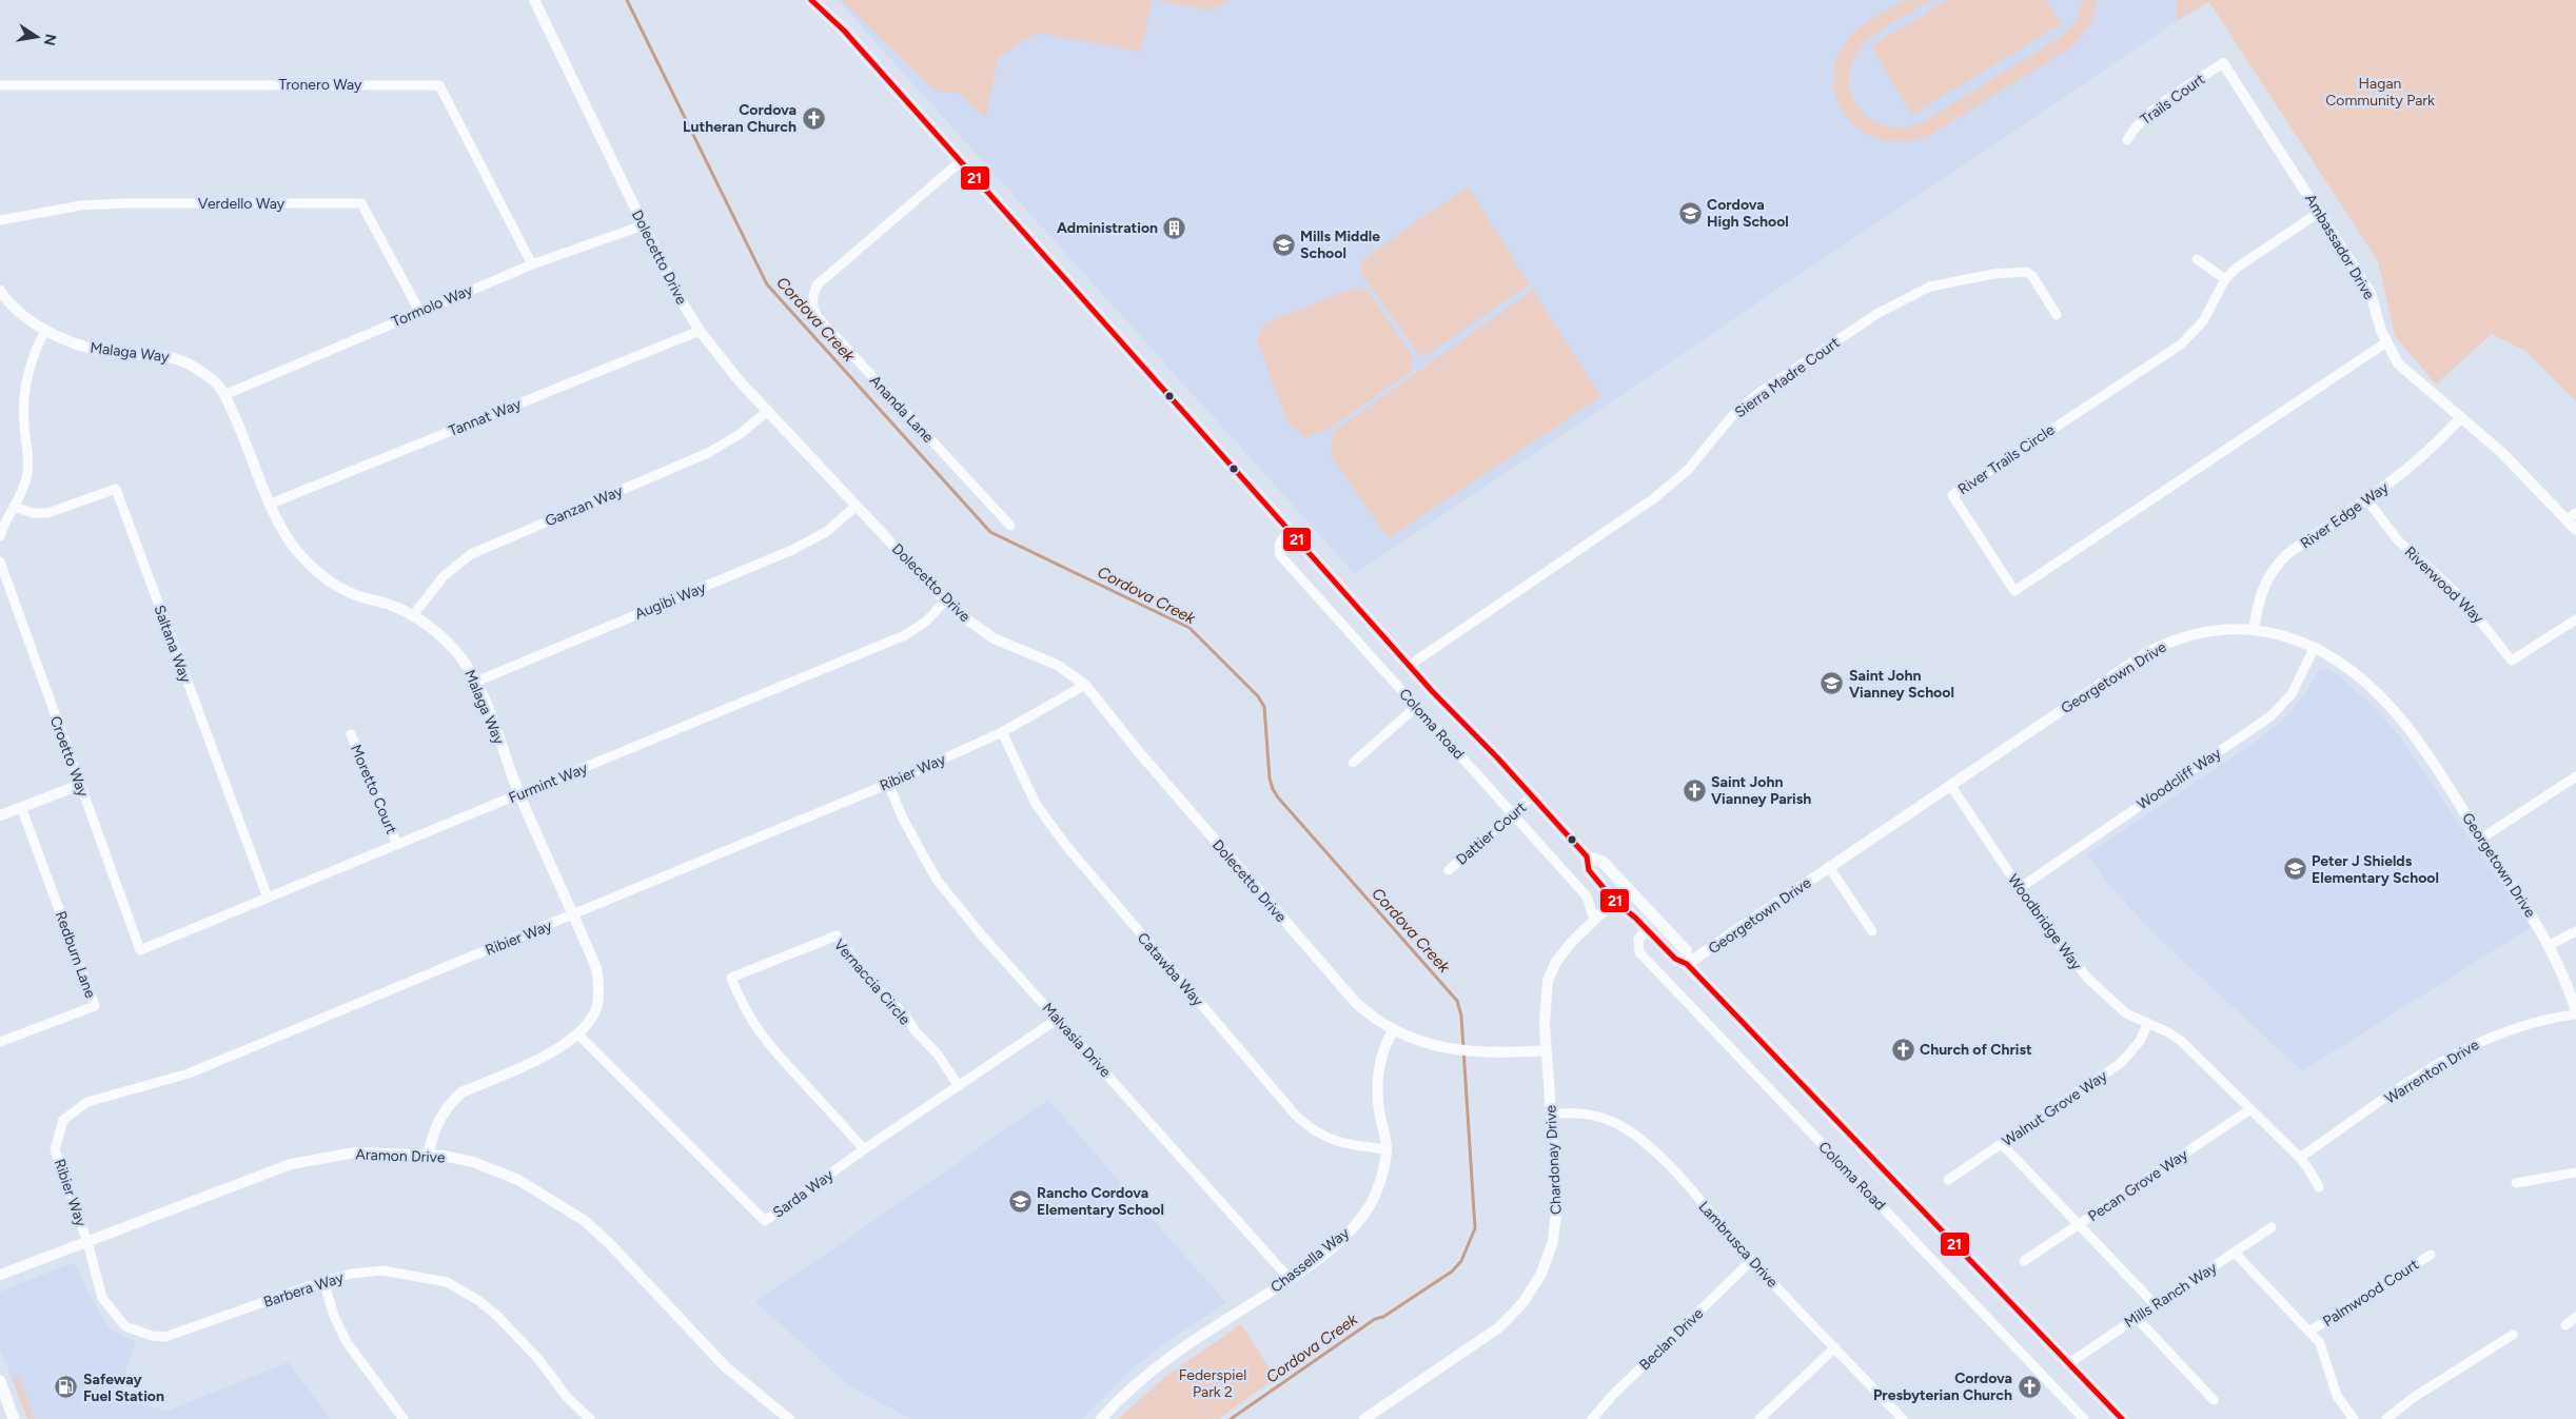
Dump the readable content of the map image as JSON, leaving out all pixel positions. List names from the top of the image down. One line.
{"streets":{"main road":["Coloma Road"],"street":["Tronero Way","Trails Court","Verdello Way","Ambassador Drive","Dolecetto Drive","Tormolo Way","Malaga Way","Sierra Madre Court","Ananda Lane","Tannat Way","River Trails Circle","Ganzan Way","River Edge Way","Riverwood Way","Augibi Way","Saltana Way","Georgetown Drive","Croetto Way","Ribier Way","Woodcliff Way","Furmint Way","Moretto Court","Dattier Court","Woodbridge Way","Redburn Lane","Catawba Way","Vernaccia Circle","Malvasia Drive","Warrenton Drive","Walnut Grove Way","Aramon Drive","Chardonay Drive","Pecan Grove Way","Sarda Way","Lambrusca Drive","Chassella Way","Barbera Way","Palmwood Court","Mills Ranch Way","Beclan Drive"]},"crossings":[["Tronero Way","Tormolo Way"],["Trails Court","Ambassador Drive"],["Verdello Way","Tormolo Way"],["Ambassador Drive","River Trails Circle"],["Ambassador Drive","River Edge Way"],["Dolecetto Drive","Tormolo Way"],["Dolecetto Drive","Tannat Way"],["Dolecetto Drive","Ganzan Way"],["Dolecetto Drive","Augibi Way"],["Dolecetto Drive","Ribier Way"],["Dolecetto Drive","Furmint Way"],["Dolecetto Drive","Chardonay Drive"],["Dolecetto Drive","Chassella Way"],["Tormolo Way","Malaga Way"],["Malaga Way","Tannat Way"],["Malaga Way","Ganzan Way"],["Malaga Way","Augibi Way"],["Malaga Way","Ribier Way"],["Malaga Way","Furmint Way"],["Malaga Way","Aramon Drive"],["Malaga Way","Sarda Way"],["Sierra Madre Court","Coloma Road"],["Ananda Lane","Coloma Road"],["River Edge Way","Riverwood Way"],["River Edge Way","Georgetown Drive"],["Saltana Way","Furmint Way"],["Georgetown Drive","Coloma Road"],["Georgetown Drive","Woodcliff Way"],["Georgetown Drive","Woodbridge Way"],["Georgetown Drive","Warrenton Drive"],["Coloma Road","Dattier Court"],["Coloma Road","Chardonay Drive"],["Coloma Road","Mills Ranch Way"],["Croetto Way","Furmint Way"],["Ribier Way","Catawba Way"],["Ribier Way","Malvasia Drive"],["Ribier Way","Aramon Drive"],["Ribier Way","Barbera Way"],["Woodcliff Way","Woodbridge Way"],["Furmint Way","Moretto Court"],["Woodbridge Way","Warrenton Drive"],["Woodbridge Way","Walnut Grove Way"],["Woodbridge Way","Pecan Grove Way"],["Catawba Way","Chassella Way"],["Vernaccia Circle","Sarda Way"],["Malvasia Drive","Sarda Way"],["Malvasia Drive","Chassella Way"],["Aramon Drive","Barbera Way"],["Chardonay Drive","Lambrusca Drive"],["Lambrusca Drive","Beclan Drive"]],"water":["Cordova Creek"],"parks":["Hagan Community Park","Federspiel Park 2"],"places":{"church":["Cordova Lutheran Church","Saint John Vianney Parish","Church of Christ","Cordova Presbyterian Church"],"school or university":["Cordova High School","Mills Middle School","Saint John Vianney School","Peter J Shields Elementary School","Rancho Cordova Elementary School"],"building":["Administration"],"fuel station":["Safeway Fuel Station"]},"lines":["transit line 21"],"north":"right"}
